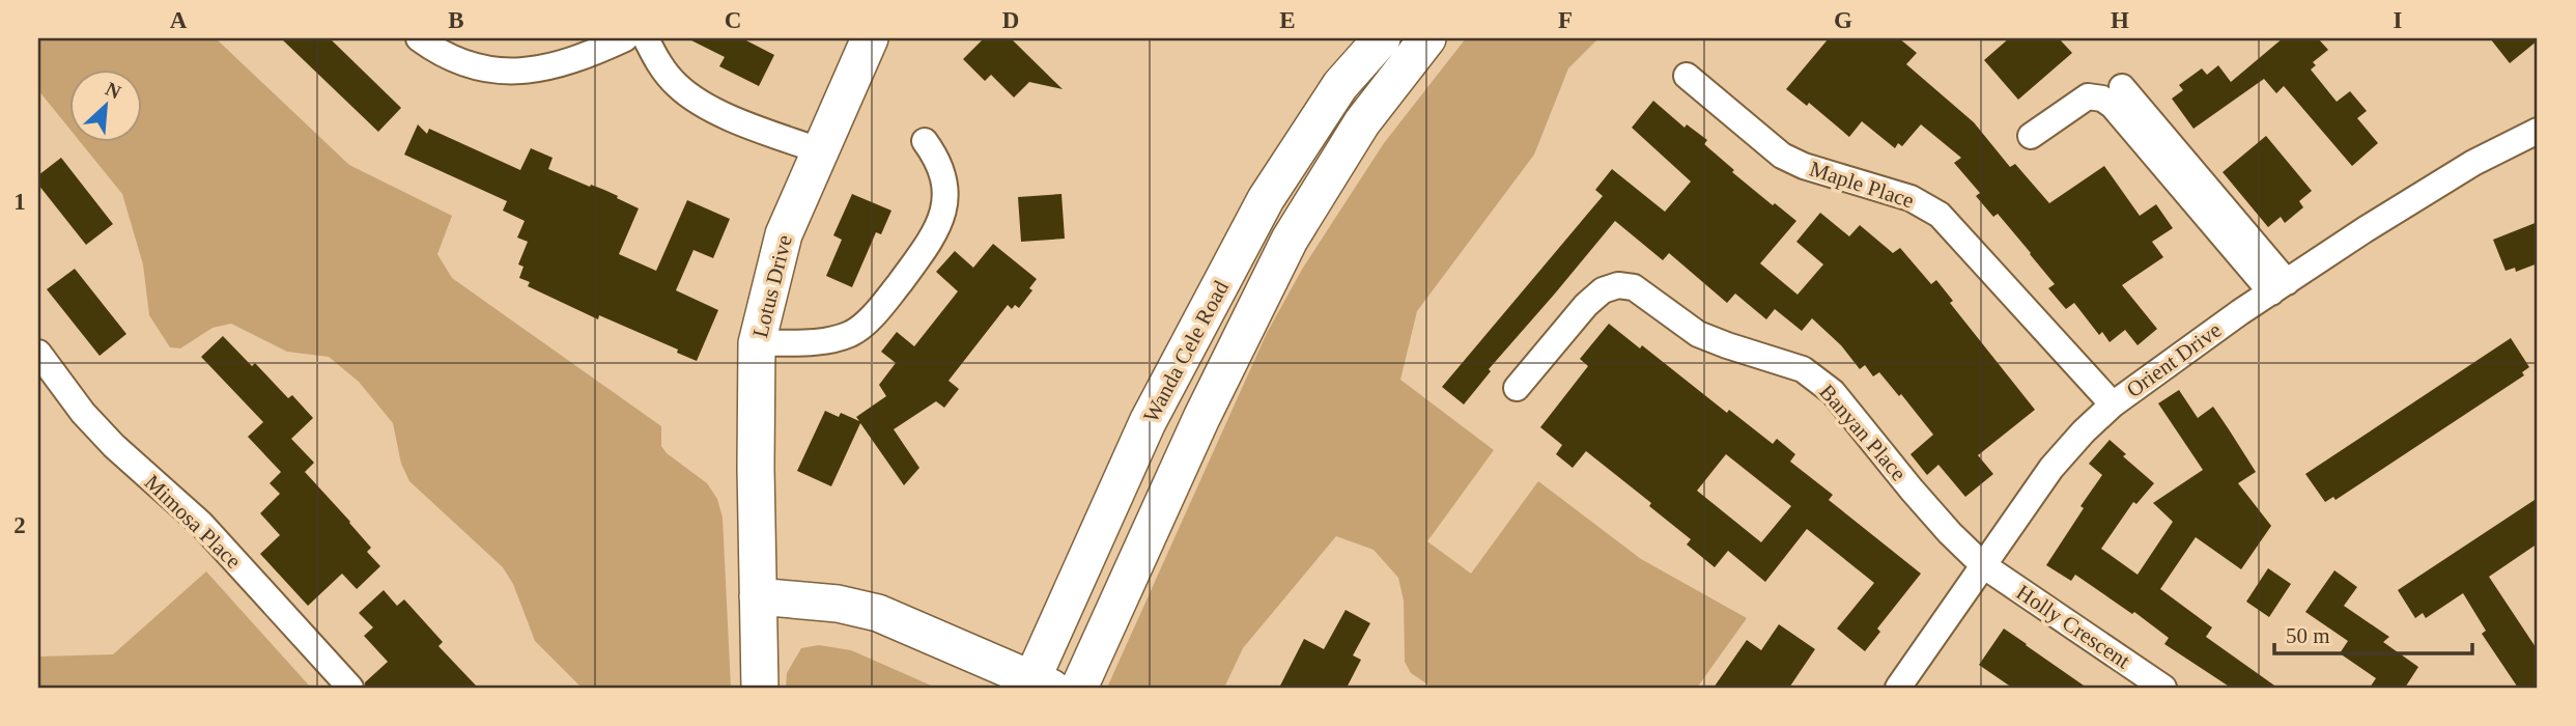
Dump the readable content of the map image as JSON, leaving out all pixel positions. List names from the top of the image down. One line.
{"streets":{"street":["Maple Place","Lotus Drive","Wanda Cele Road","Orient Drive","Banyan Place","Mimosa Place","Holly Crescent"]},"crossings":[["Maple Place","Orient Drive"],["Orient Drive","Banyan Place"],["Orient Drive","Holly Crescent"],["Banyan Place","Holly Crescent"]],"scale_bar":"50 m","north":"top right","grid":{"columns":["A","B","C","D","E","F","G","H","I"],"rows":["1","2"]}}
